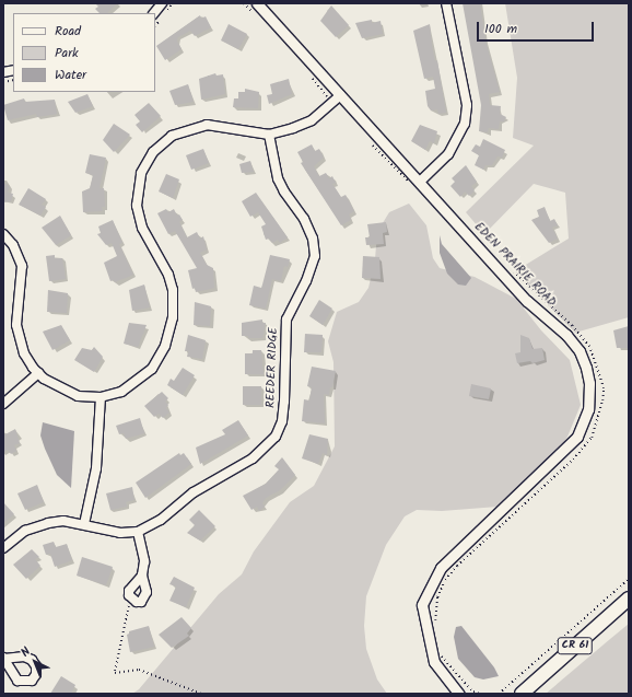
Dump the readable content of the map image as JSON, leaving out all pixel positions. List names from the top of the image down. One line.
{"streets":{"main road":["CR 61"],"street":["EDEN PRAIRIE ROAD","REEDER RIDGE"]},"legend":["Road","Park","Water"],"scale_bar":"100 m","north":"top left"}
